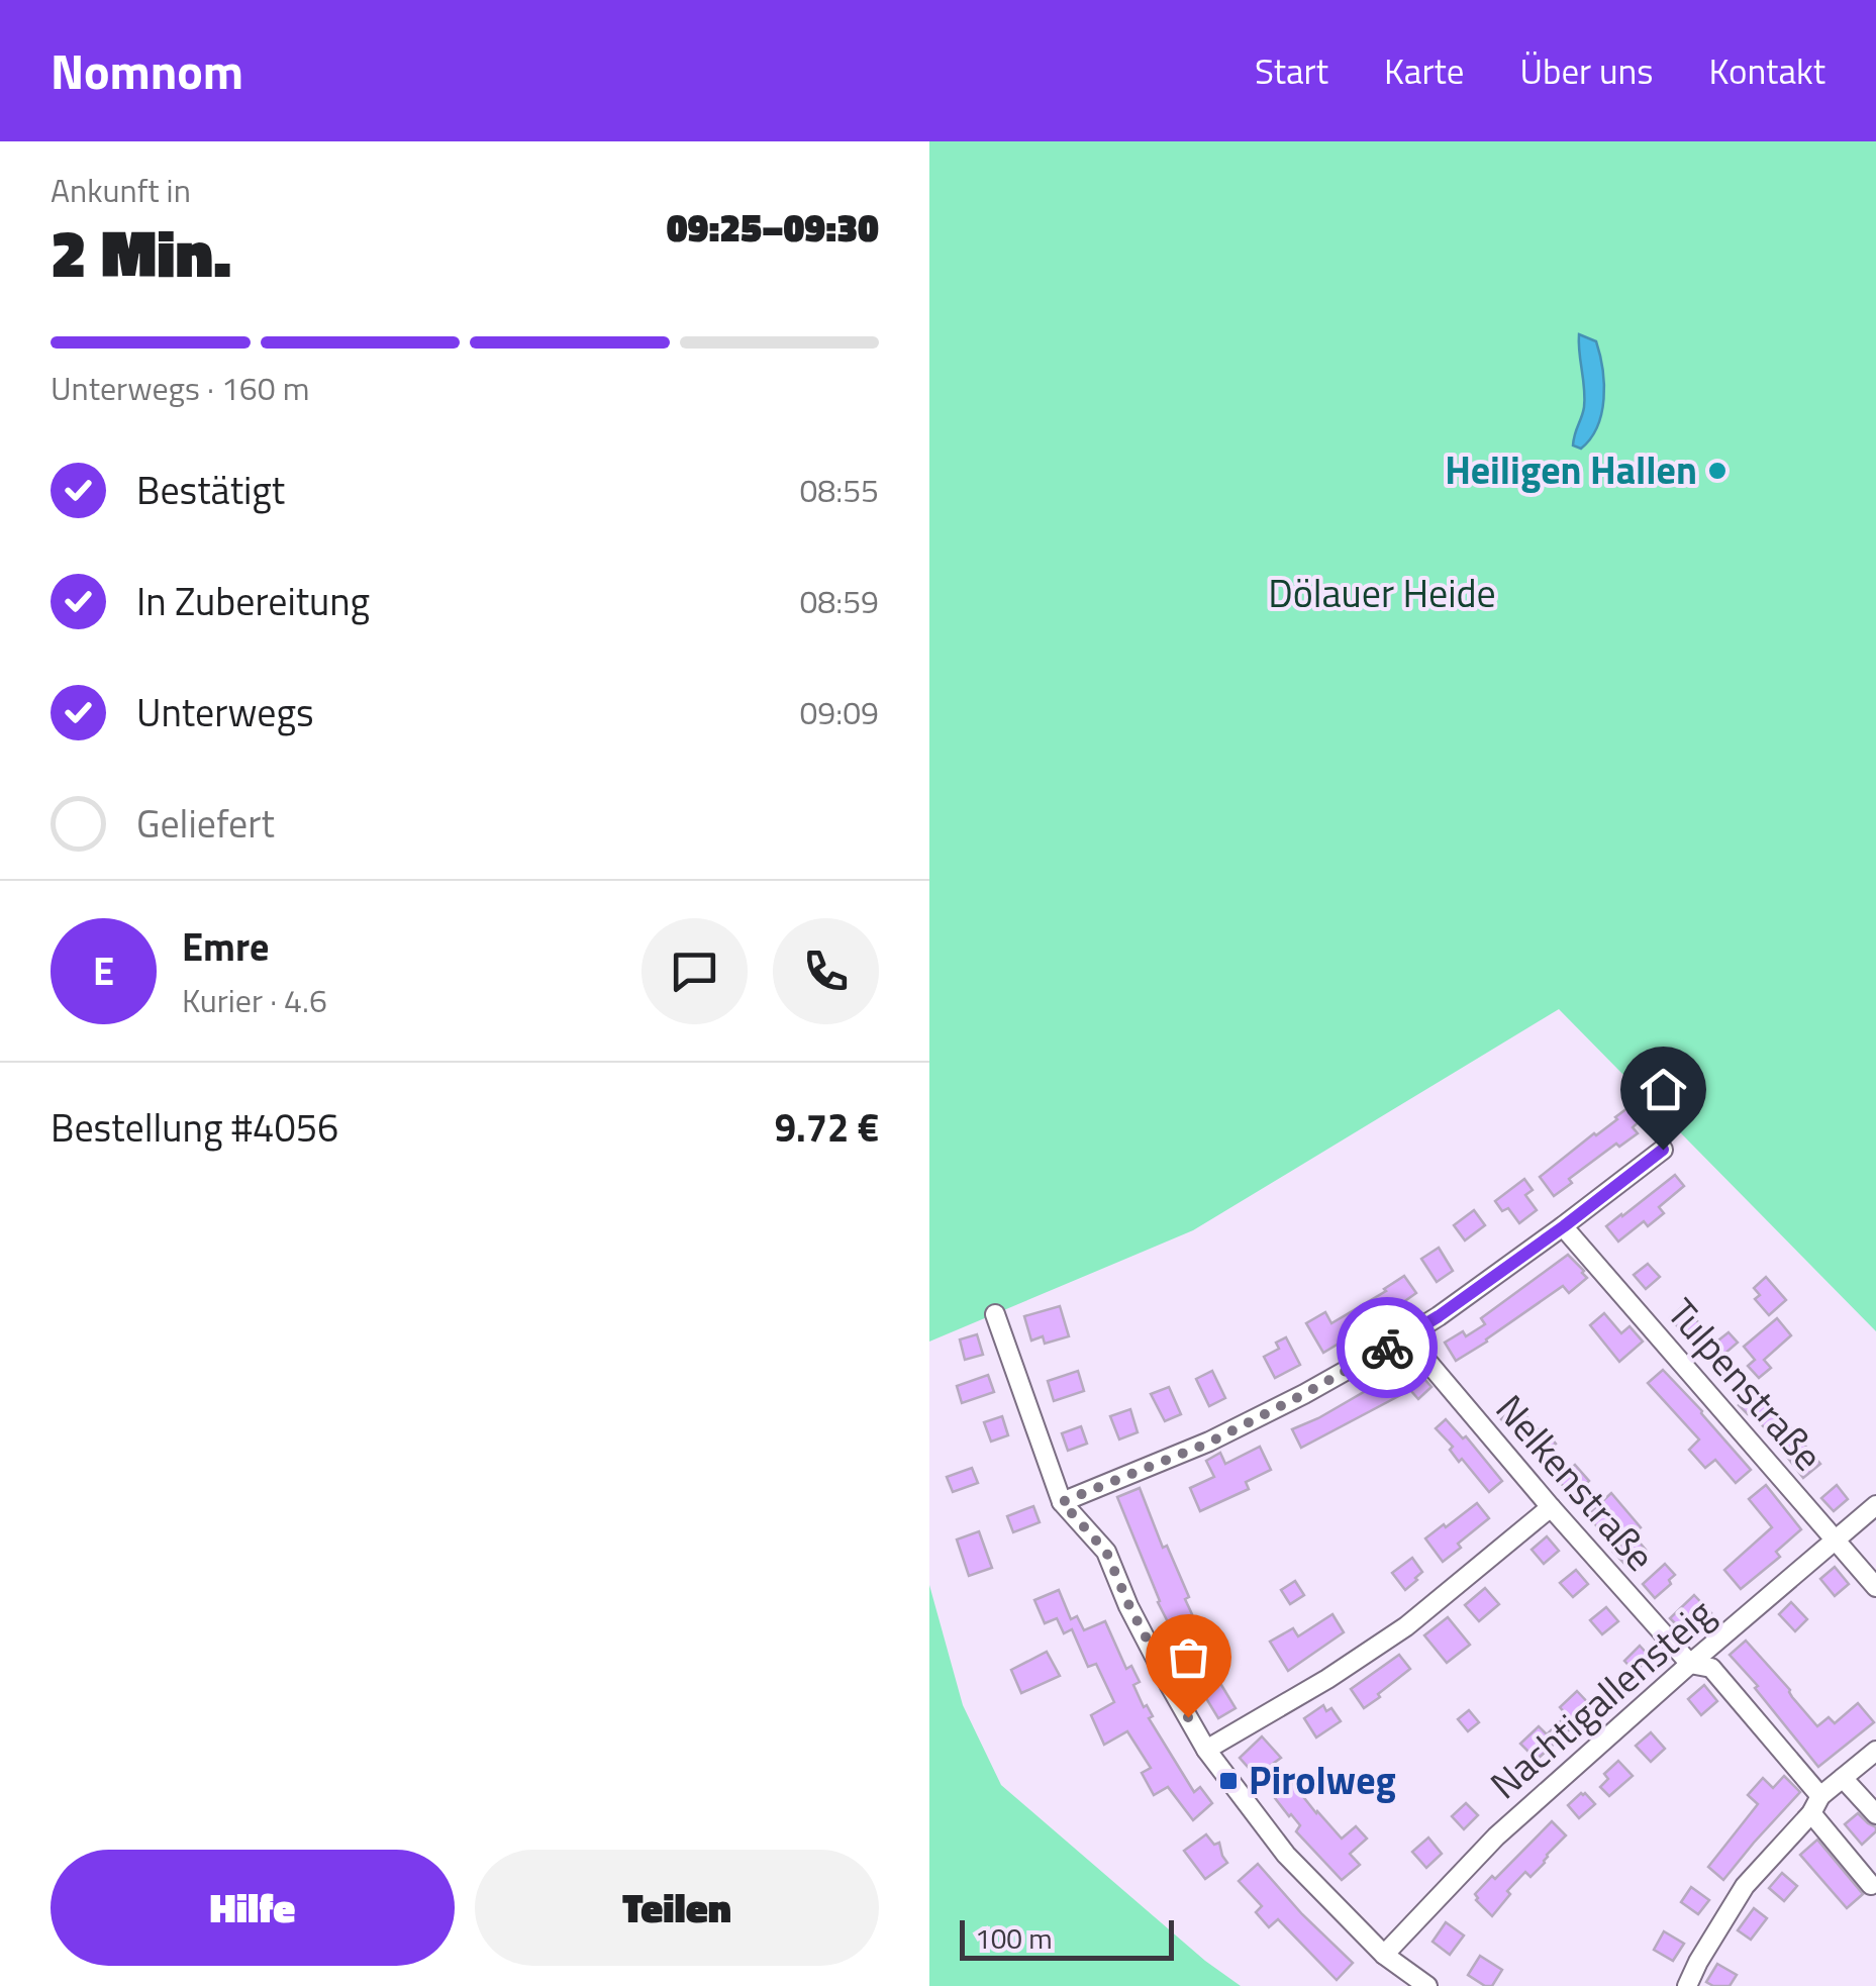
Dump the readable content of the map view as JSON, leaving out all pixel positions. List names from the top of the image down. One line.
{"streets":{"street":["Tulpenstraße","Nelkenstraße","Nachtigallensteig"]},"crossings":[["Tulpenstraße","Nachtigallensteig"],["Nelkenstraße","Nachtigallensteig"]],"parks":["Dölauer Heide"],"places":{"other":["Heiligen Hallen"],"transit":["Pirolweg"]},"scale_bar":"100 m","page":{"header":"Nomnom","nav":["Start","Karte","Über uns","Kontakt"],"heading":["2 Min.","Ankunft in","09:25–09:30"],"panel":["Emre","Kurier · 4.6","Bestellung #4056","9.72 €"],"bar":"Unterwegs · 160 m","list":[["Bestätigt","08:55"],["In Zubereitung","08:59"],["Unterwegs","09:09"],"Geliefert"],"round":"E","buttons":["Hilfe","Teilen"],"scale":"100 m"}}
